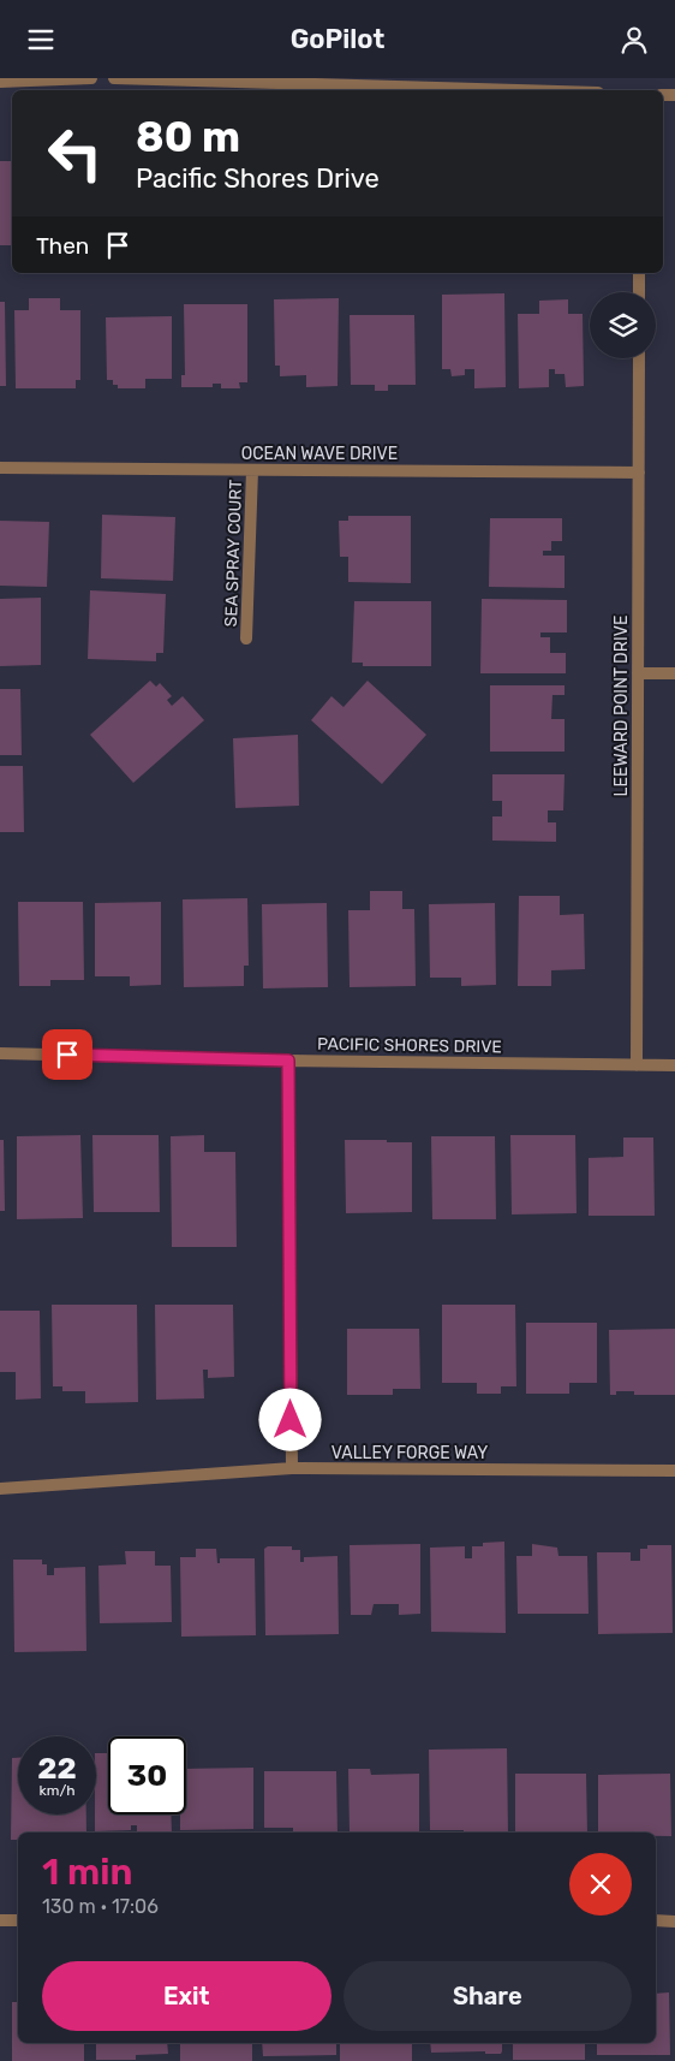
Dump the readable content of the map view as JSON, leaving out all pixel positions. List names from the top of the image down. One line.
{"streets":{"street":["OCEAN WAVE DRIVE","SEA SPRAY COURT","LEEWARD POINT DRIVE","PACIFIC SHORES DRIVE","VALLEY FORGE WAY"]},"crossings":[["OCEAN WAVE DRIVE","SEA SPRAY COURT"],["OCEAN WAVE DRIVE","LEEWARD POINT DRIVE"],["LEEWARD POINT DRIVE","PACIFIC SHORES DRIVE"]],"page":{"header":"GoPilot","turn":["80 m","Pacific Shores Drive"],"then":"Then","speed":"22 km/h","limit":"30","heading":["1 min","130 m · 17:06"],"buttons":["Exit","Share"]}}
